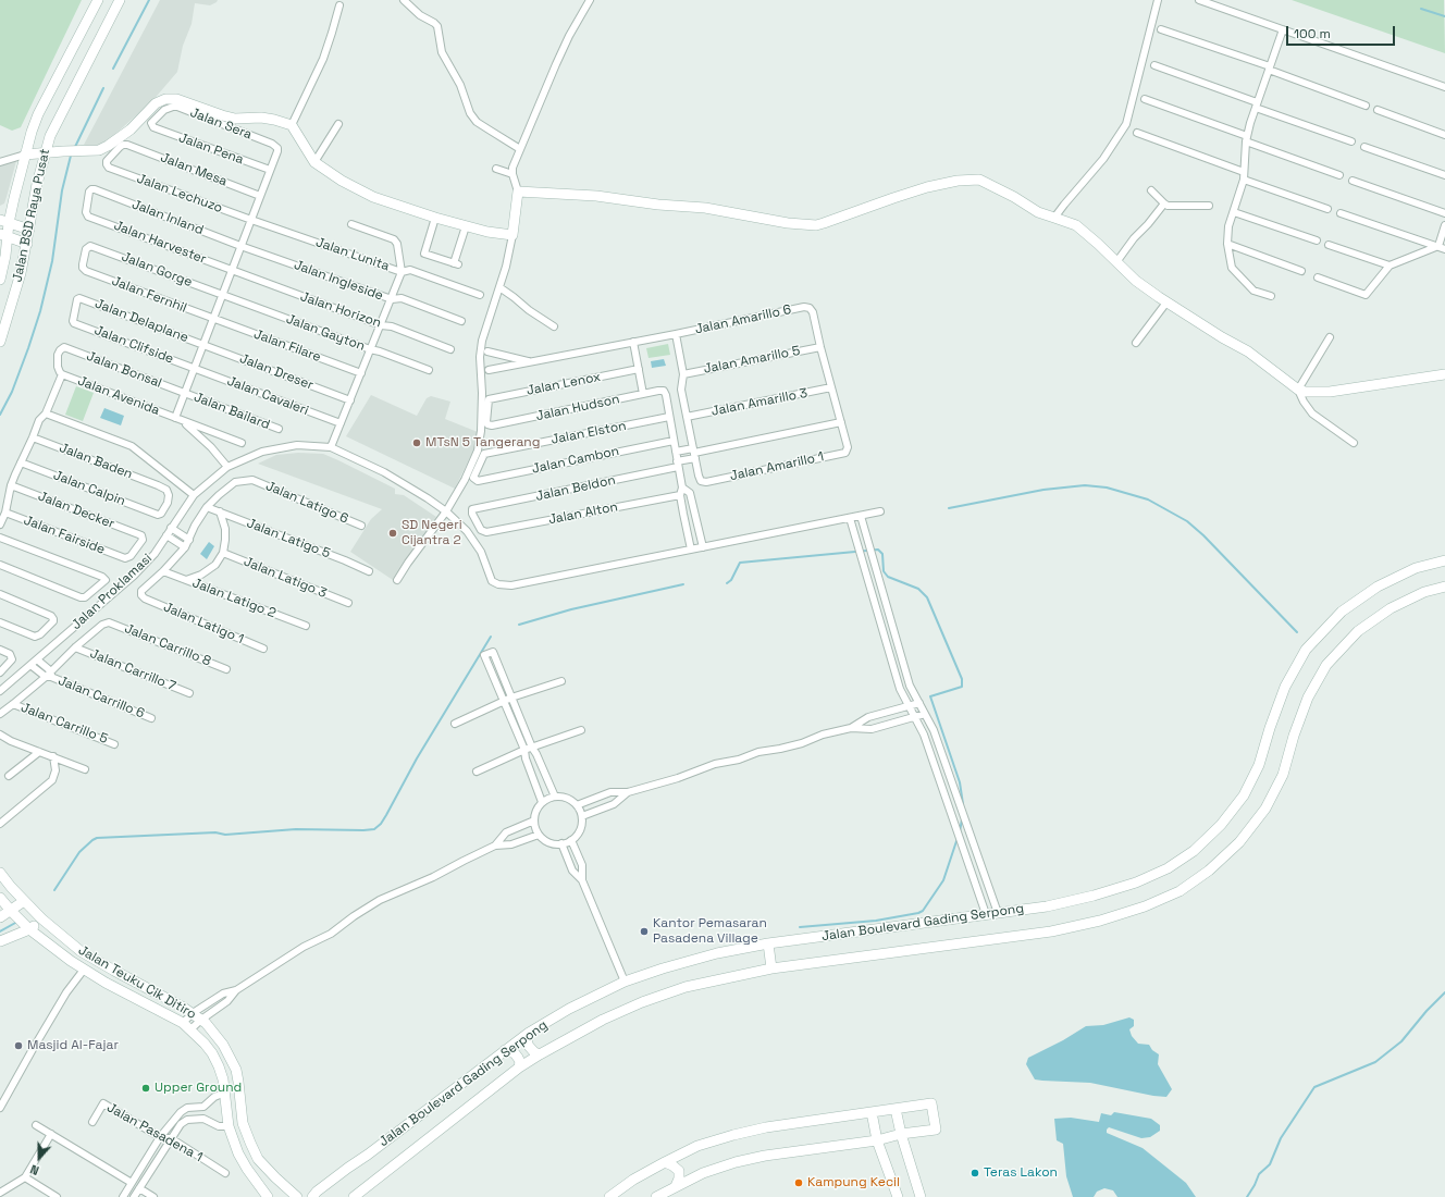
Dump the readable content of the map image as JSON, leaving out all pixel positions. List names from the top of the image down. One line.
{"streets":{"main road":["Jalan BSD Raya Pusat","Jalan Boulevard Gading Serpong","Jalan Teuku Cik Ditiro"],"street":["Jalan Sera","Jalan Pena","Jalan Mesa","Jalan Lechuzo","Jalan Inland","Jalan Harvester","Jalan Lunita","Jalan Gorge","Jalan Ingleside","Jalan Fernhil","Jalan Horizon","Jalan Amarillo 6","Jalan Delaplane","Jalan Gayton","Jalan Clifside","Jalan Filare","Jalan Amarillo 5","Jalan Bonsal","Jalan Dreser","Jalan Lenox","Jalan Avenida","Jalan Cavaleri","Jalan Amarillo 3","Jalan Hudson","Jalan Bailard","Jalan Elston","Jalan Cambon","Jalan Baden","Jalan Amarillo 1","Jalan Calpin","Jalan Beldon","Jalan Latigo 6","Jalan Decker","Jalan Alton","Jalan Fairside","Jalan Latigo 5","Jalan Latigo 3","Jalan Proklamasi","Jalan Latigo 2","Jalan Latigo 1","Jalan Carrillo 8","Jalan Carrillo 7","Jalan Carrillo 6","Jalan Carrillo 5","Jalan Pasadena 1"]},"crossings":[["Jalan Sera","Jalan Pena"],["Jalan Mesa","Jalan Lechuzo"],["Jalan Lechuzo","Jalan Lunita"],["Jalan Inland","Jalan Harvester"],["Jalan Inland","Jalan Ingleside"],["Jalan Harvester","Jalan Horizon"],["Jalan Gorge","Jalan Fernhil"],["Jalan Gorge","Jalan Gayton"],["Jalan Fernhil","Jalan Filare"],["Jalan Amarillo 6","Jalan Amarillo 5"],["Jalan Delaplane","Jalan Clifside"],["Jalan Delaplane","Jalan Dreser"],["Jalan Clifside","Jalan Cavaleri"],["Jalan Bonsal","Jalan Avenida"],["Jalan Bonsal","Jalan Bailard"],["Jalan Lenox","Jalan Hudson"],["Jalan Hudson","Jalan Elston"],["Jalan Elston","Jalan Cambon"],["Jalan Baden","Jalan Calpin"],["Jalan Amarillo 1","Jalan Beldon"],["Jalan Beldon","Jalan Alton"],["Jalan Latigo 6","Jalan Latigo 5"],["Jalan Decker","Jalan Fairside"],["Jalan Latigo 2","Jalan Latigo 1"],["Jalan Carrillo 8","Jalan Carrillo 7"]],"places":["MTsN 5 Tangerang","SD Negeri Cijantra 2","Kantor Pemasaran Pasadena Village","Masjid Al-Fajar","Upper Ground","Teras Lakon","Kampung Kecil"],"scale_bar":"100 m","north":"bottom"}
